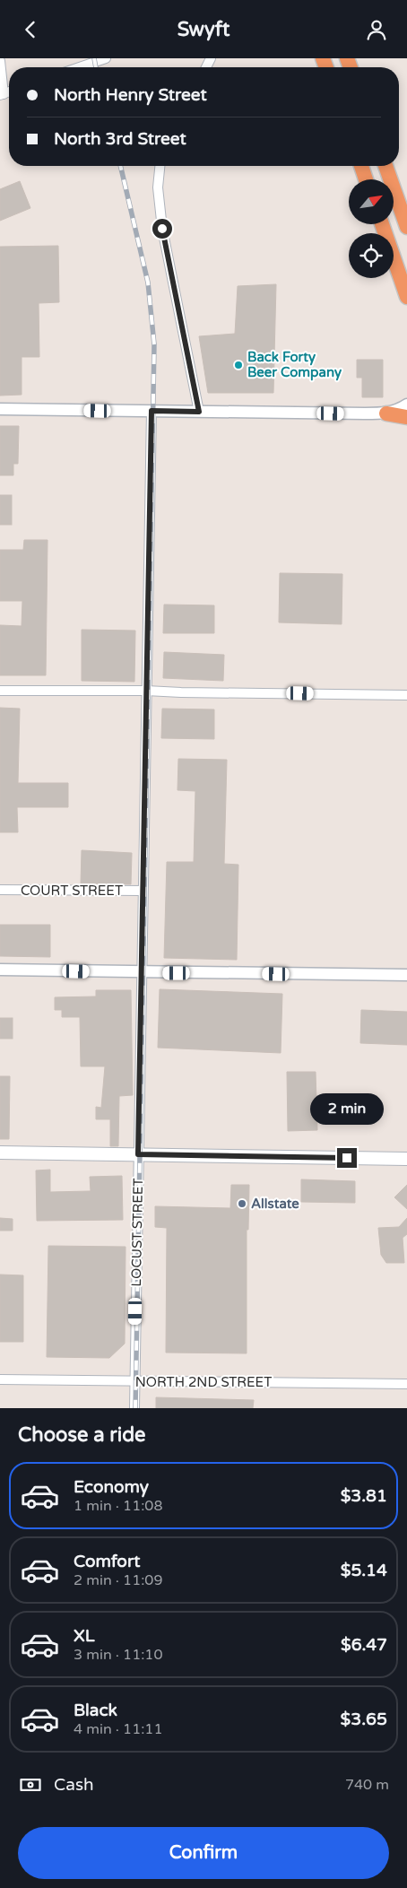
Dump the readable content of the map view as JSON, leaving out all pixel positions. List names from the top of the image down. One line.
{"streets":{"street":["COURT STREET","LOCUST STREET","NORTH 2ND STREET"]},"crossings":[["COURT STREET","LOCUST STREET"],["LOCUST STREET","NORTH 2ND STREET"]],"places":["Back Forty Beer Company","Allstate"],"north":"top right","page":{"header":"Swyft","banner":["North Henry Street","North 3rd Street"],"bubble":"2 min","heading":"Choose a ride","list":[{"name":"Economy","note":"1 min · 11:08","value":"$3.81"},{"name":"Comfort","note":"2 min · 11:09","value":"$5.14"},{"name":"XL","note":"3 min · 11:10","value":"$6.47"},{"name":"Black","note":"4 min · 11:11","value":"$3.65"}],"pay":["Cash","740 m"],"buttons":"Confirm"}}
